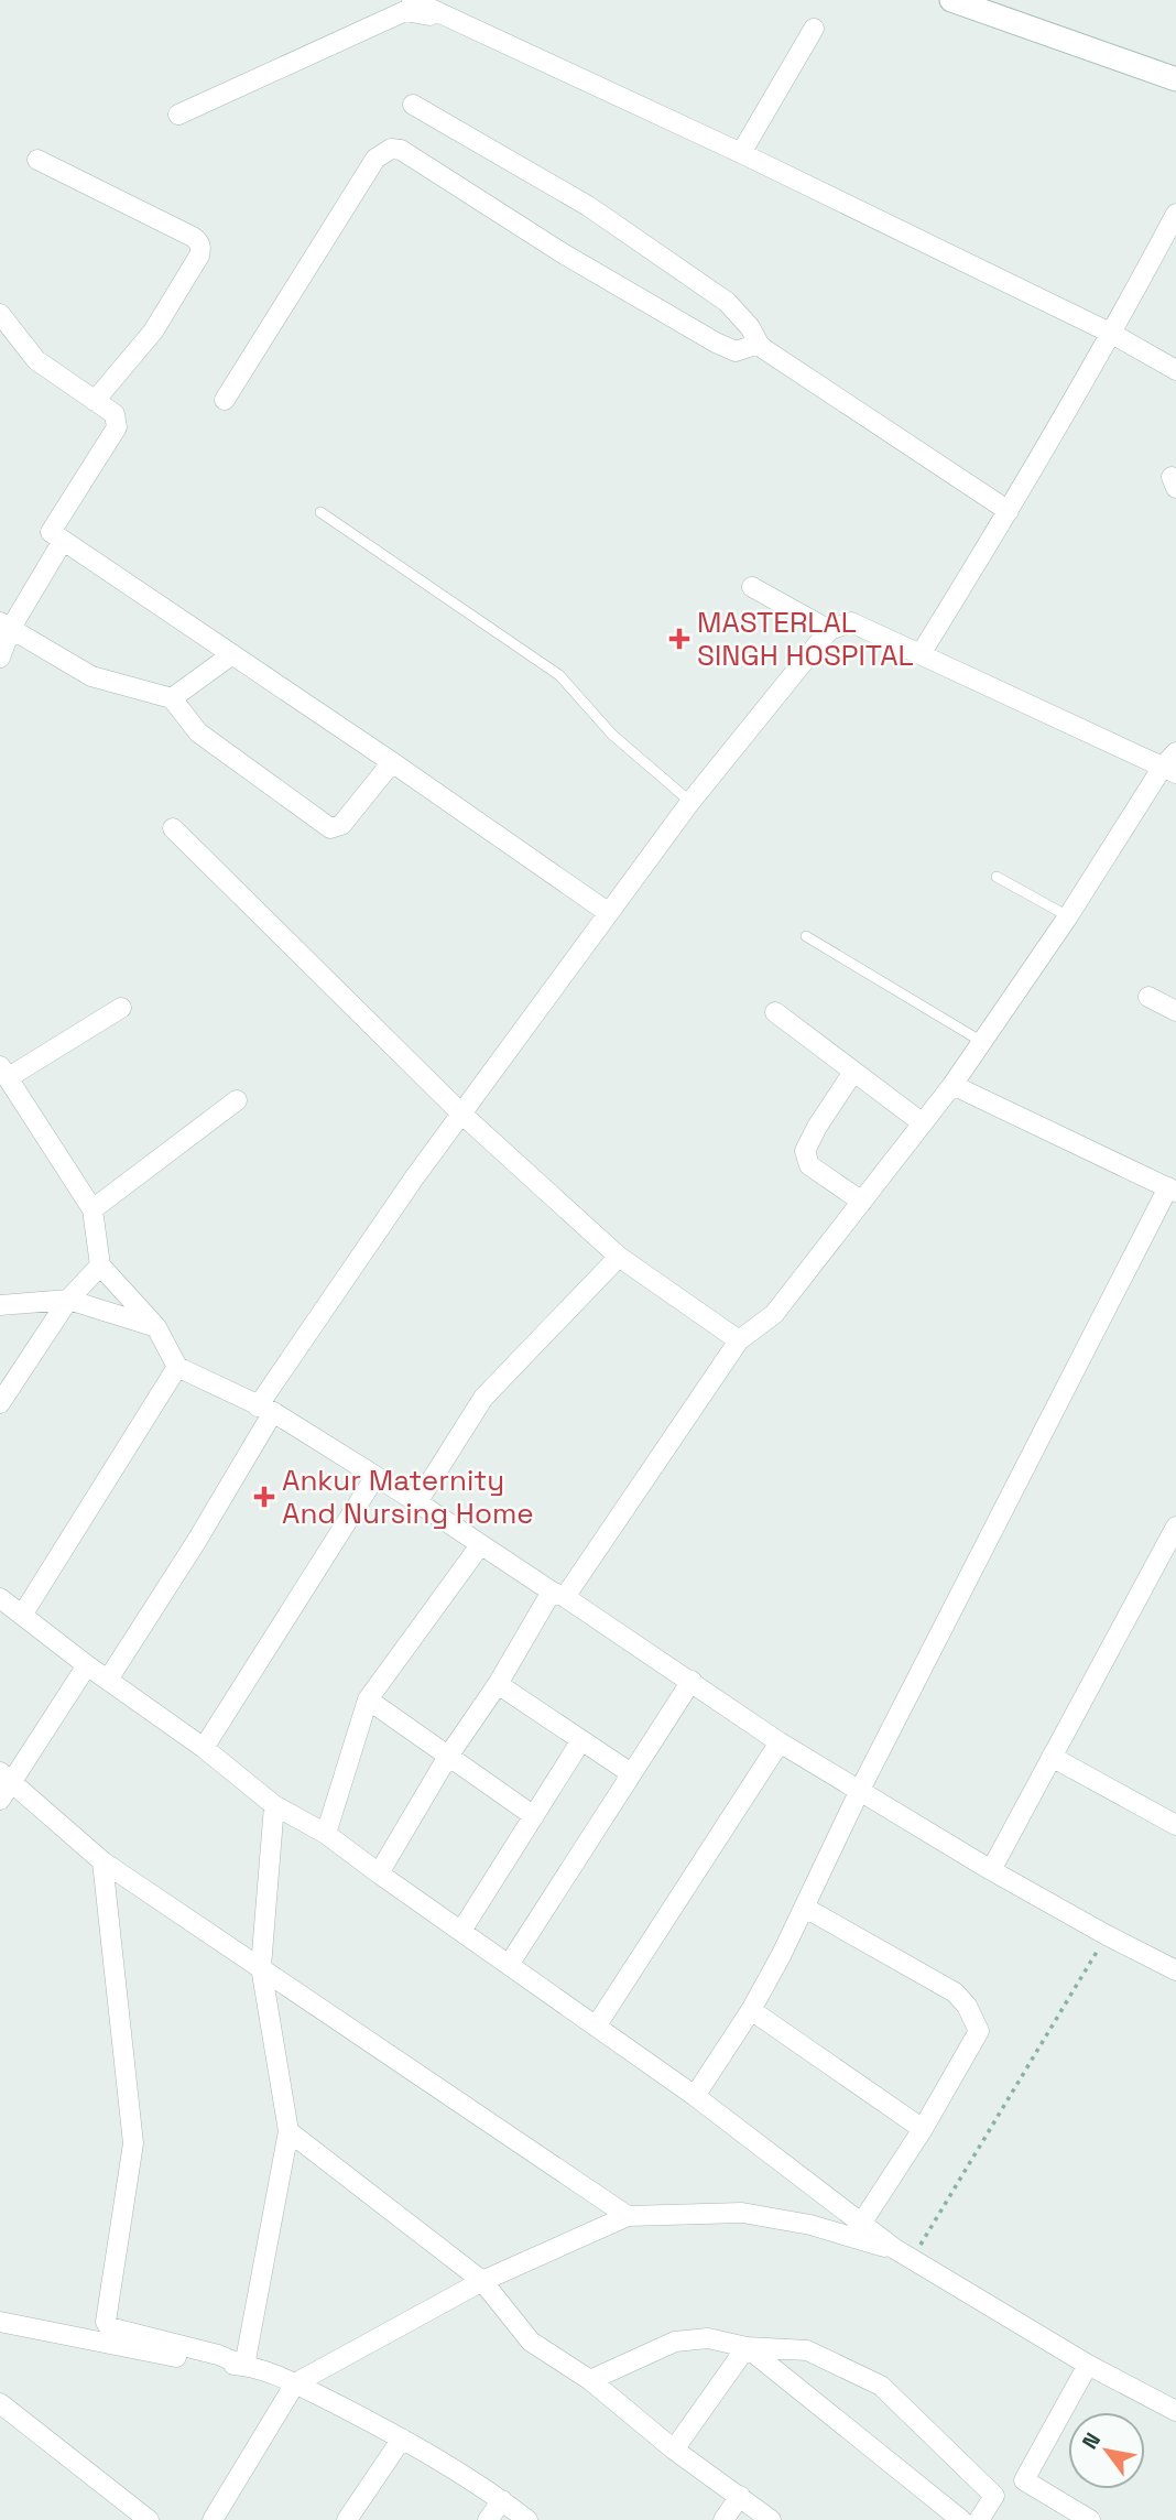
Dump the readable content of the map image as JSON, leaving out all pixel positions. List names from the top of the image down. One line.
{"places":{"health":["MASTERLAL SINGH HOSPITAL","Ankur Maternity And Nursing Home"]},"north":"top left"}
